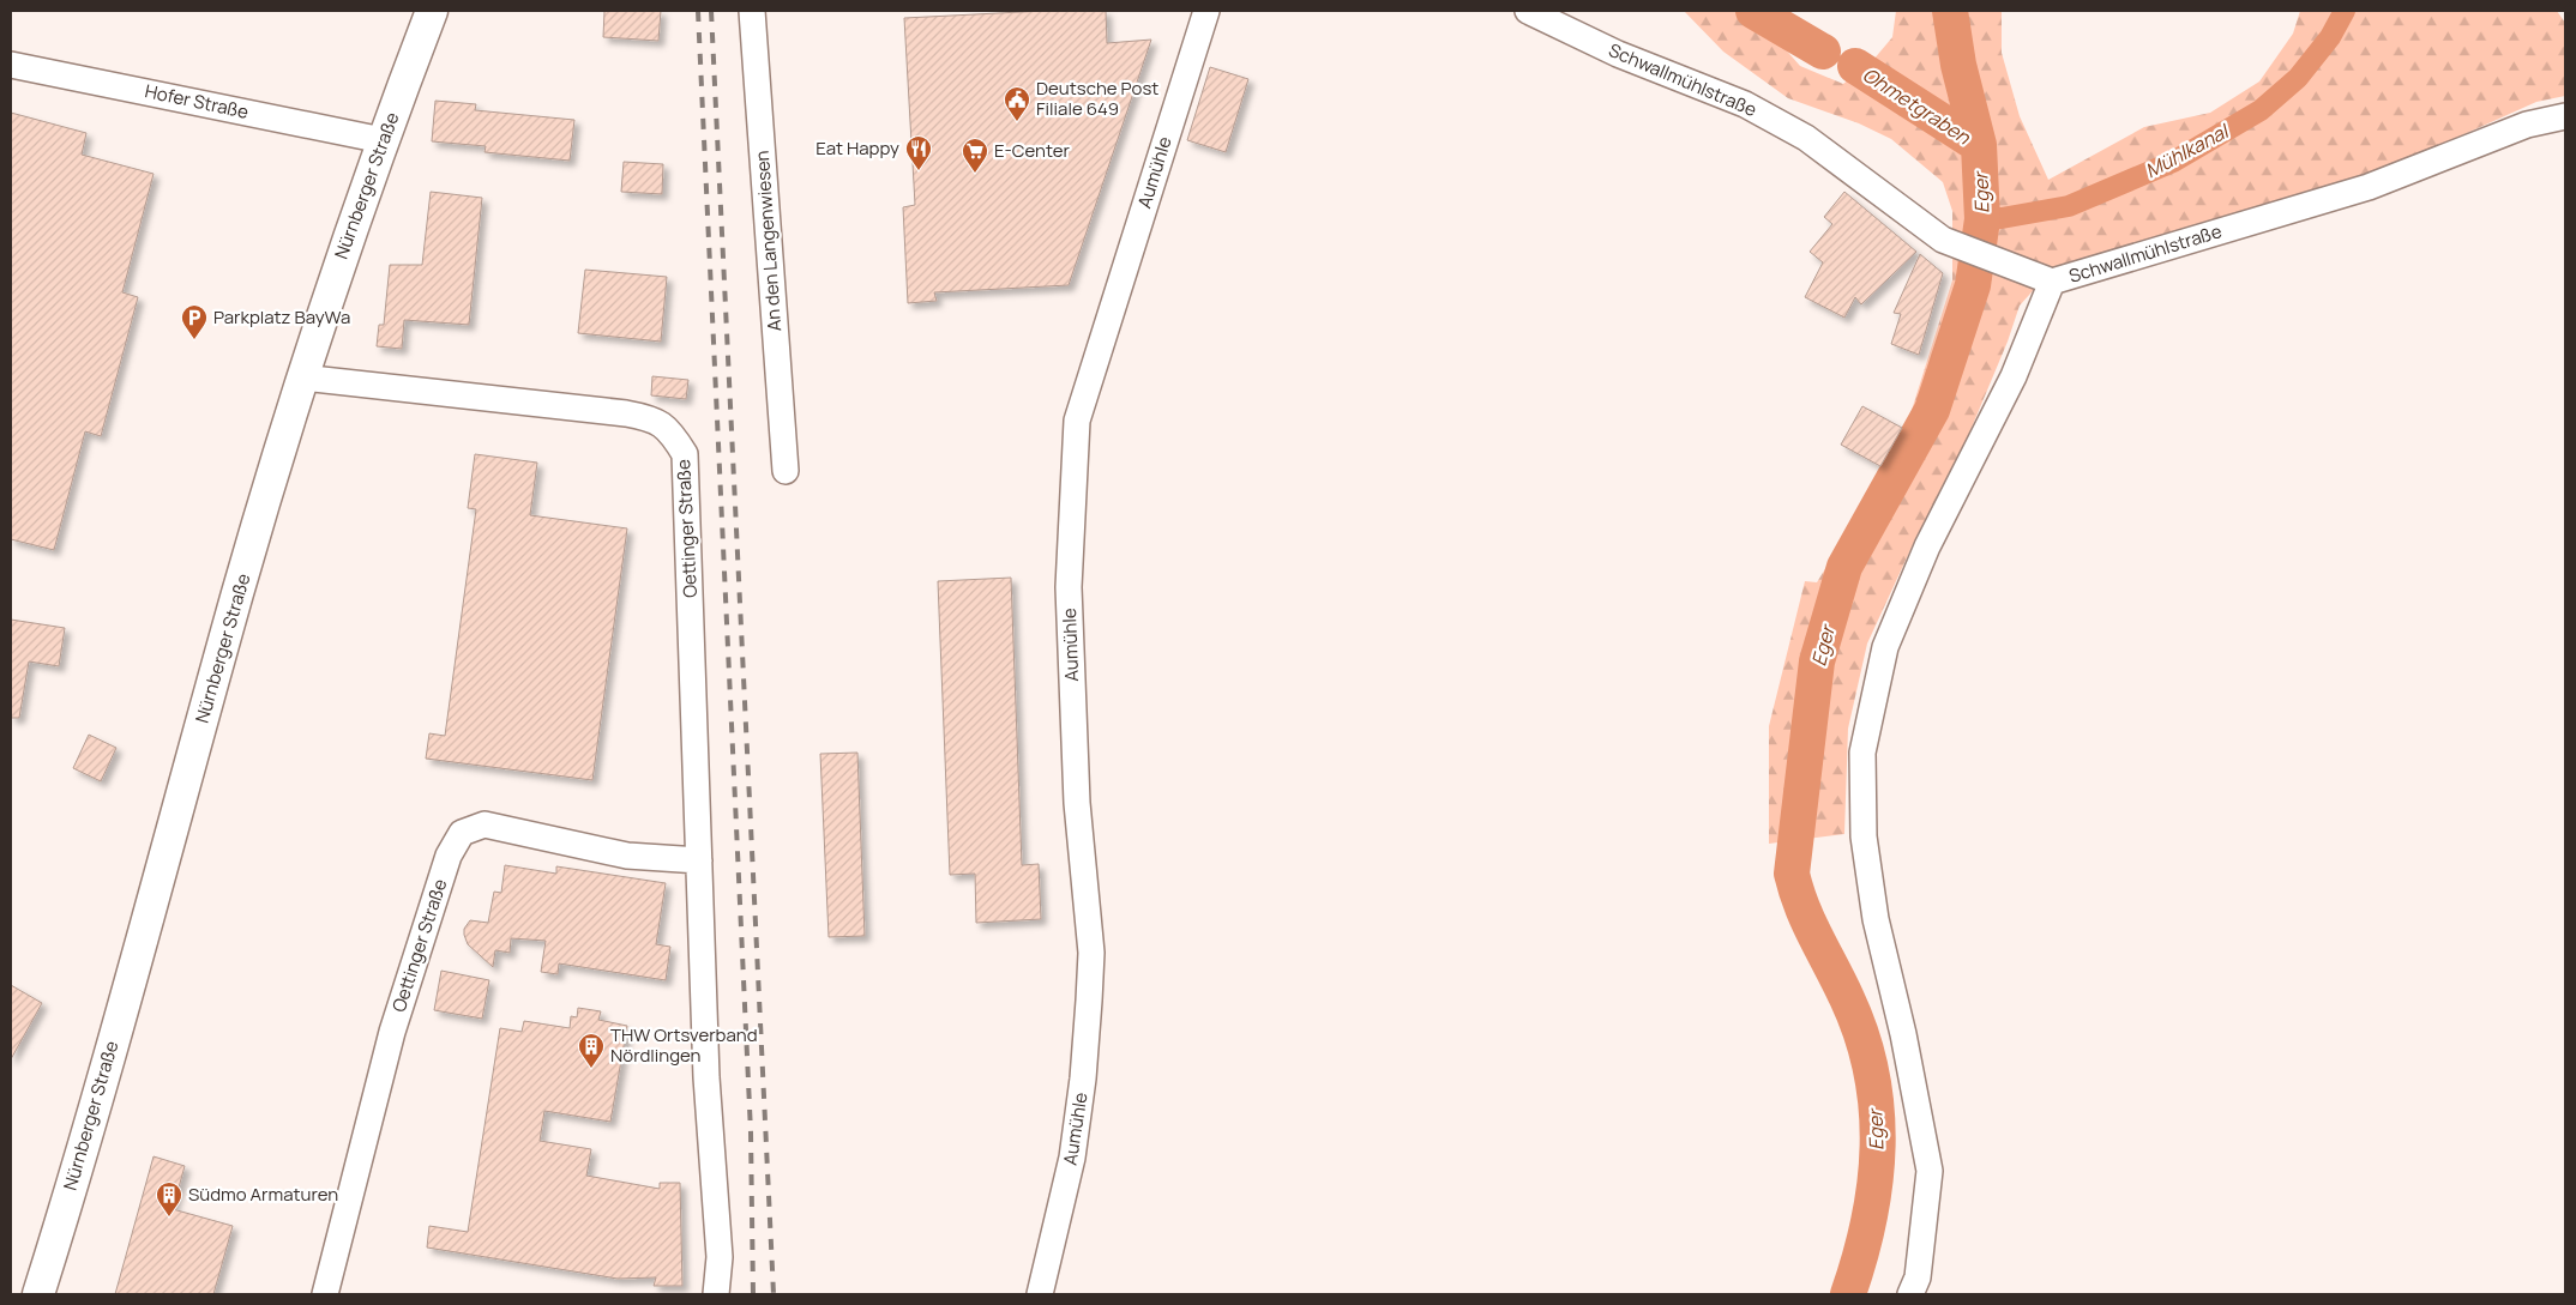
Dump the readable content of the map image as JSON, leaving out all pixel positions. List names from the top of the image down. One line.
{"streets":{"main road":["Nürnberger Straße"],"street":["Schwallmühlstraße","Hofer Straße","Aumühle","An den Langenwiesen","Oettinger Straße"]},"crossings":[["Hofer Straße","Nürnberger Straße"],["Nürnberger Straße","Oettinger Straße"]],"water":["Ohmetgraben","Mühlkanal","Eger"],"places":{"public building":["Deutsche Post Filiale 649"],"restaurant":["Eat Happy"],"supermarket":["E-Center"],"parking":["Parkplatz BayWa"],"building":["THW Ortsverband Nördlingen","Südmo Armaturen"]}}
